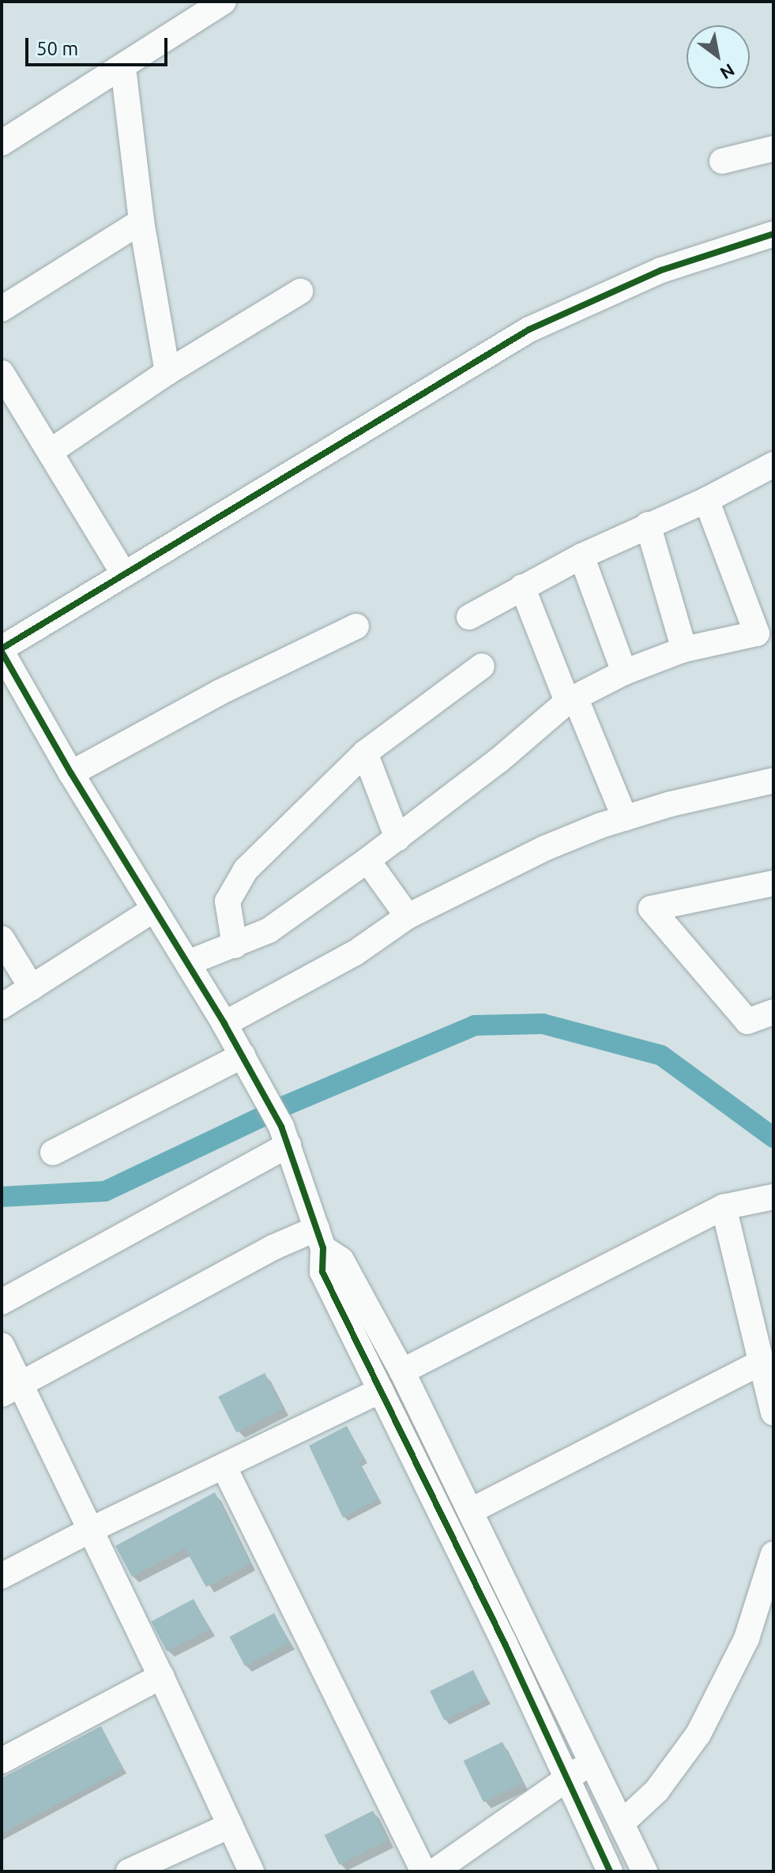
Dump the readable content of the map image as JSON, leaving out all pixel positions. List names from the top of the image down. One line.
{"scale_bar":"50 m","north":"bottom right"}
